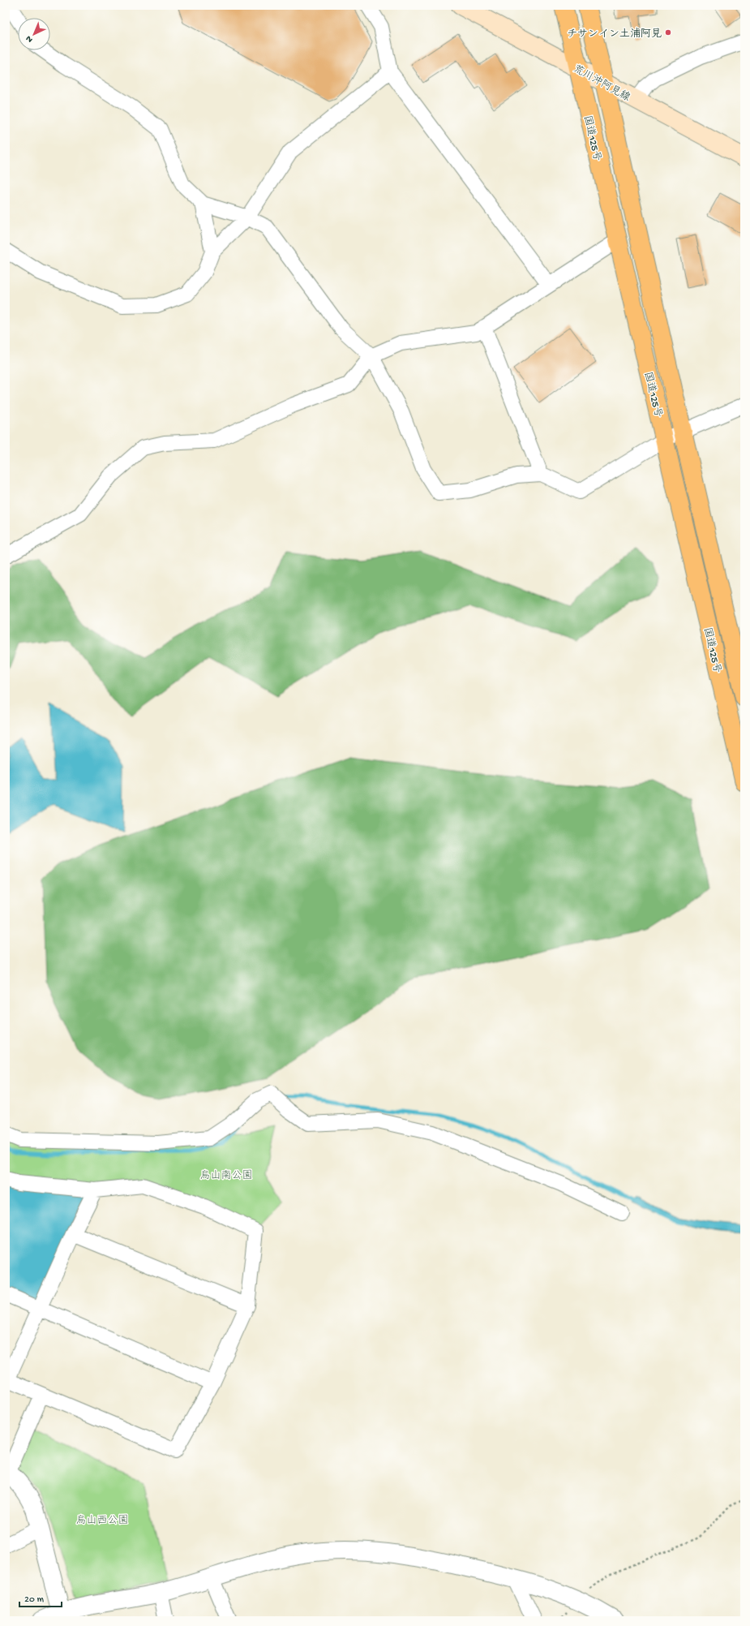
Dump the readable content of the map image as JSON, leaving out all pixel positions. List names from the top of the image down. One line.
{"streets":{"highway":["国道125号"],"main road":["荒川沖阿見線"]},"crossings":[["荒川沖阿見線","国道125号"]],"parks":["烏山南公園","烏山西公園"],"places":["チサンイン土浦阿見"],"scale_bar":"20 m","north":"bottom left"}
